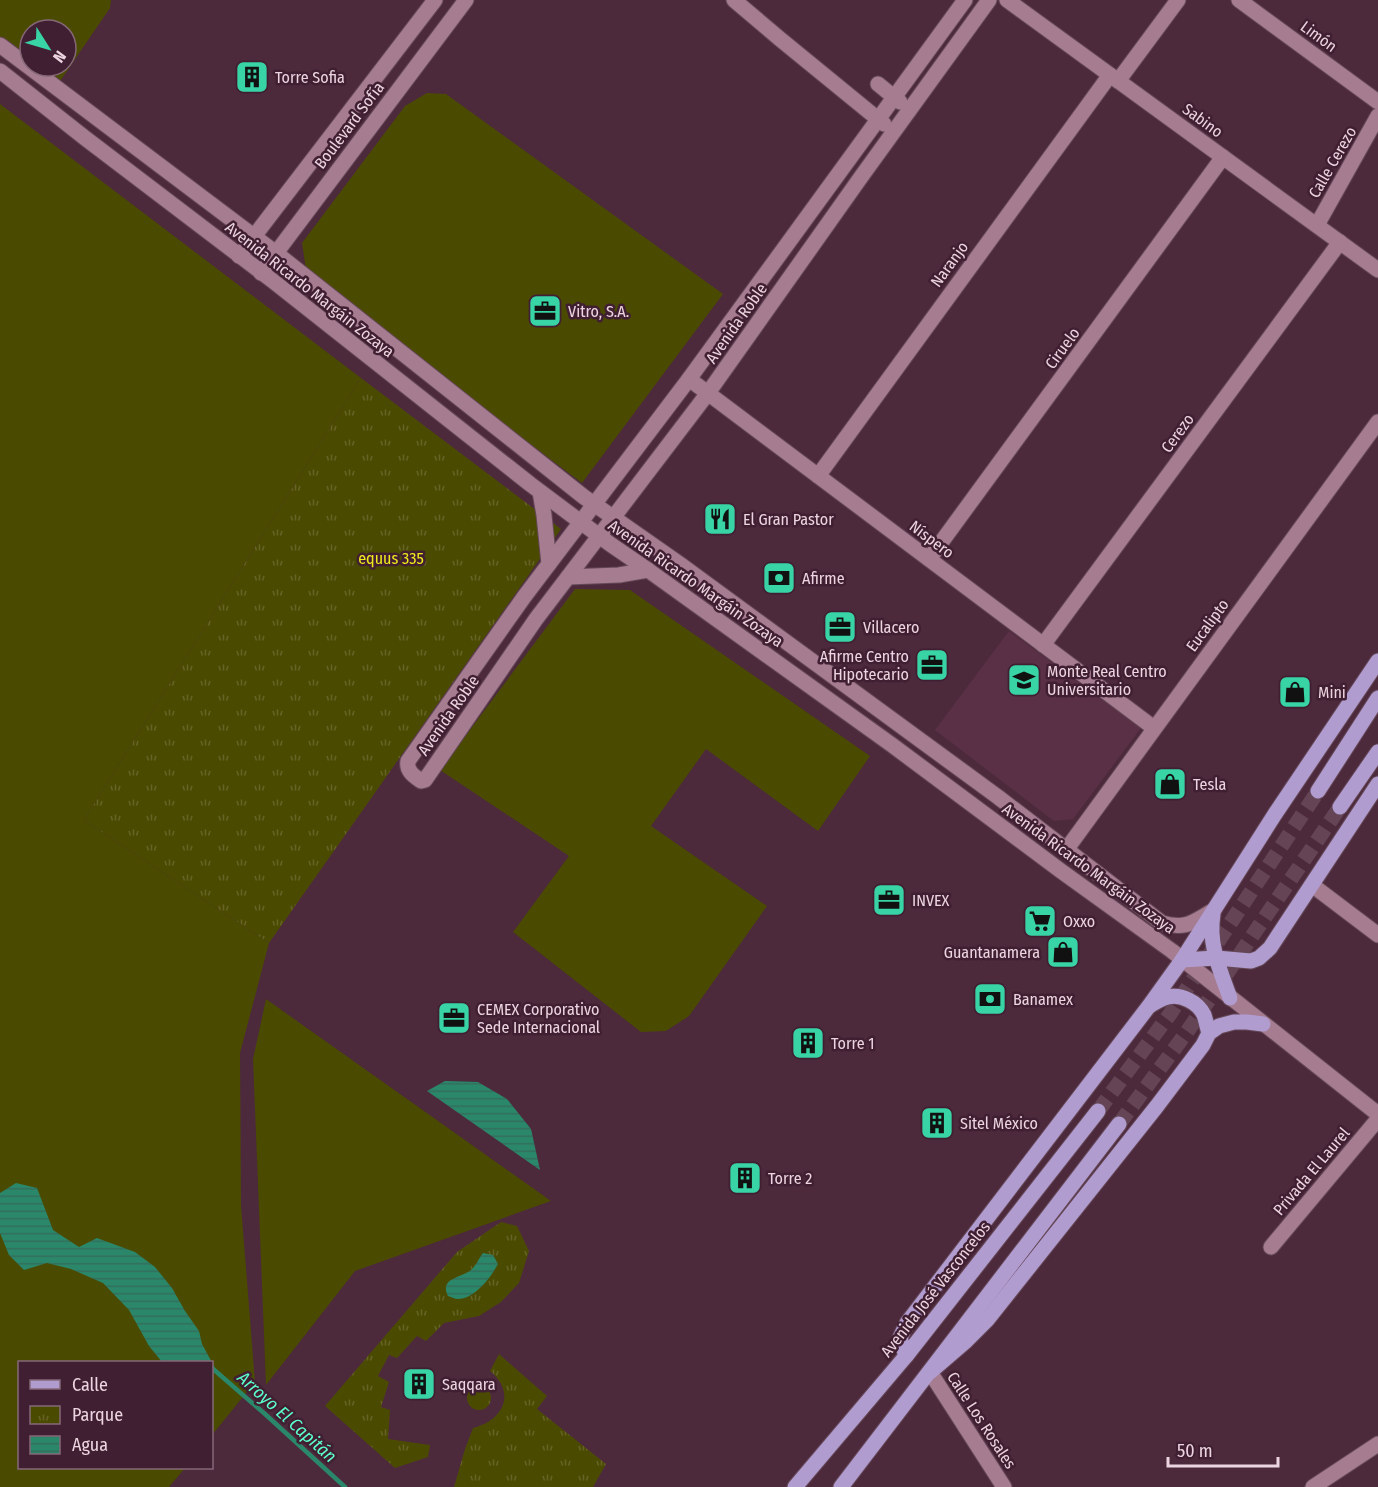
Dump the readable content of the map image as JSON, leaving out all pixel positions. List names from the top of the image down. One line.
{"streets":{"main road":["Avenida José Vasconcelos"],"street":["Limón","Sabino","Boulevard Sofía","Calle Cerezo","Naranjo","Avenida Ricardo Margáin Zozaya","Avenida Roble","Ciruelo","Cerezo","Níspero","Eucalipto","Privada El Laurel","Calle Los Rosales"]},"crossings":[["Sabino","Calle Cerezo"],["Sabino","Naranjo"],["Sabino","Ciruelo"],["Sabino","Cerezo"],["Boulevard Sofía","Avenida Ricardo Margáin Zozaya"],["Naranjo","Níspero"],["Avenida Ricardo Margáin Zozaya","Avenida Roble"],["Avenida Ricardo Margáin Zozaya","Eucalipto"],["Avenida Roble","Níspero"],["Ciruelo","Níspero"],["Cerezo","Níspero"],["Níspero","Eucalipto"]],"water":["Arroyo El Capitán"],"parks":["equus 335"],"places":{"building":["Torre Sofia","Torre 1","Sitel México","Torre 2","Saqqara"],"office":["Vitro, S.A.","Villacero","Afirme Centro Hipotecario","INVEX","CEMEX Corporativo Sede Internacional"],"restaurant":["El Gran Pastor"],"bank":["Afirme","Banamex"],"school or university":["Monte Real Centro Universitario"],"shop":["Mini","Tesla","Guantanamera"],"supermarket":["Oxxo"]},"legend":["Calle","Parque","Agua"],"scale_bar":"50 m","north":"bottom right"}
